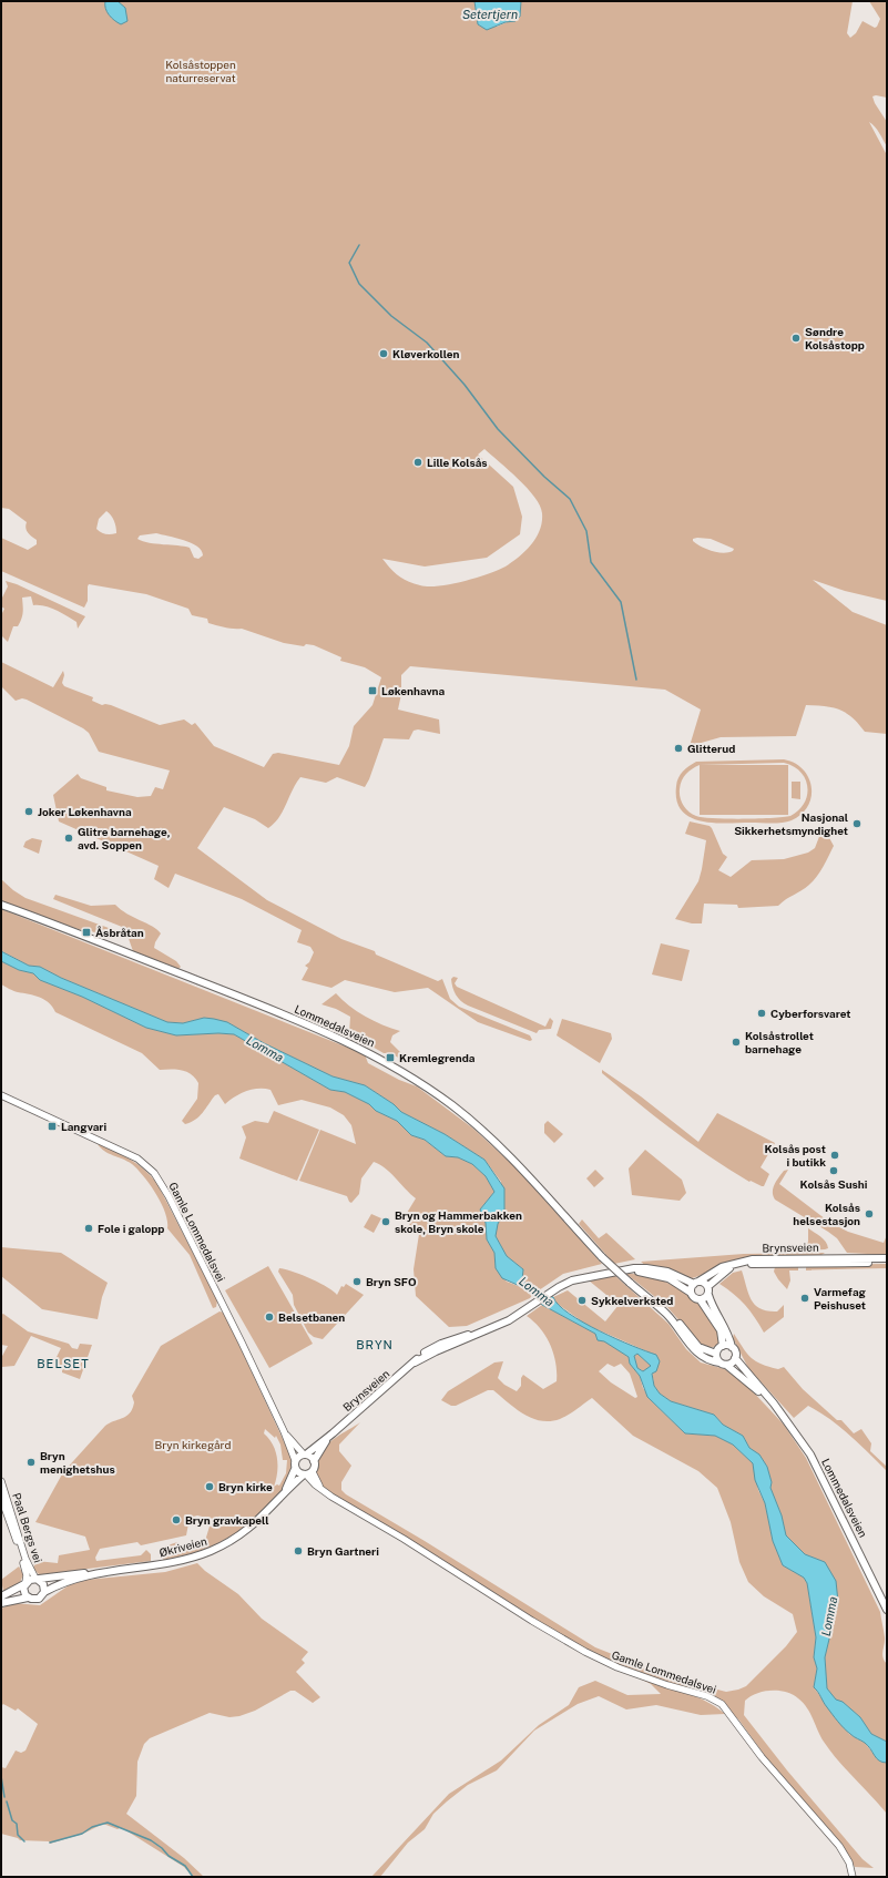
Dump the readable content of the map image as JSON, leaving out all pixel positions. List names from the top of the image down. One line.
{"streets":{"main road":["Lommedalsveien","Brynsveien","Økriveien"],"street":["Gamle Lommedalsvei","Paal Bergs vei"]},"crossings":[["Gamle Lommedalsvei","Brynsveien"],["Gamle Lommedalsvei","Økriveien"],["Brynsveien","Økriveien"],["Paal Bergs vei","Økriveien"]],"districts":["BRYN","BELSET"],"water":["Setertjern","Lomma"],"parks":["Kolsåstoppen naturreservat","Bryn kirkegård"],"places":{"other":["Søndre Kolsåstopp","Kløverkollen","Lille Kolsås","Glitterud","Joker Løkenhavna","Nasjonal Sikkerhetsmyndighet","Glitre barnehage, avd. Soppen","Cyberforsvaret","Kolsåstrollet barnehage","Kolsås post i butikk","Kolsås Sushi","Kolsås helsestasjon","Bryn og Hammerbakken skole, Bryn skole","Fole i galopp","Bryn SFO","Varmefag Peishuset","Sykkelverksted","Belsetbanen","Bryn menighetshus","Bryn kirke","Bryn gravkapell","Bryn Gartneri"],"transit":["Løkenhavna","Åsbråtan","Kremlegrenda","Langvari"]}}
